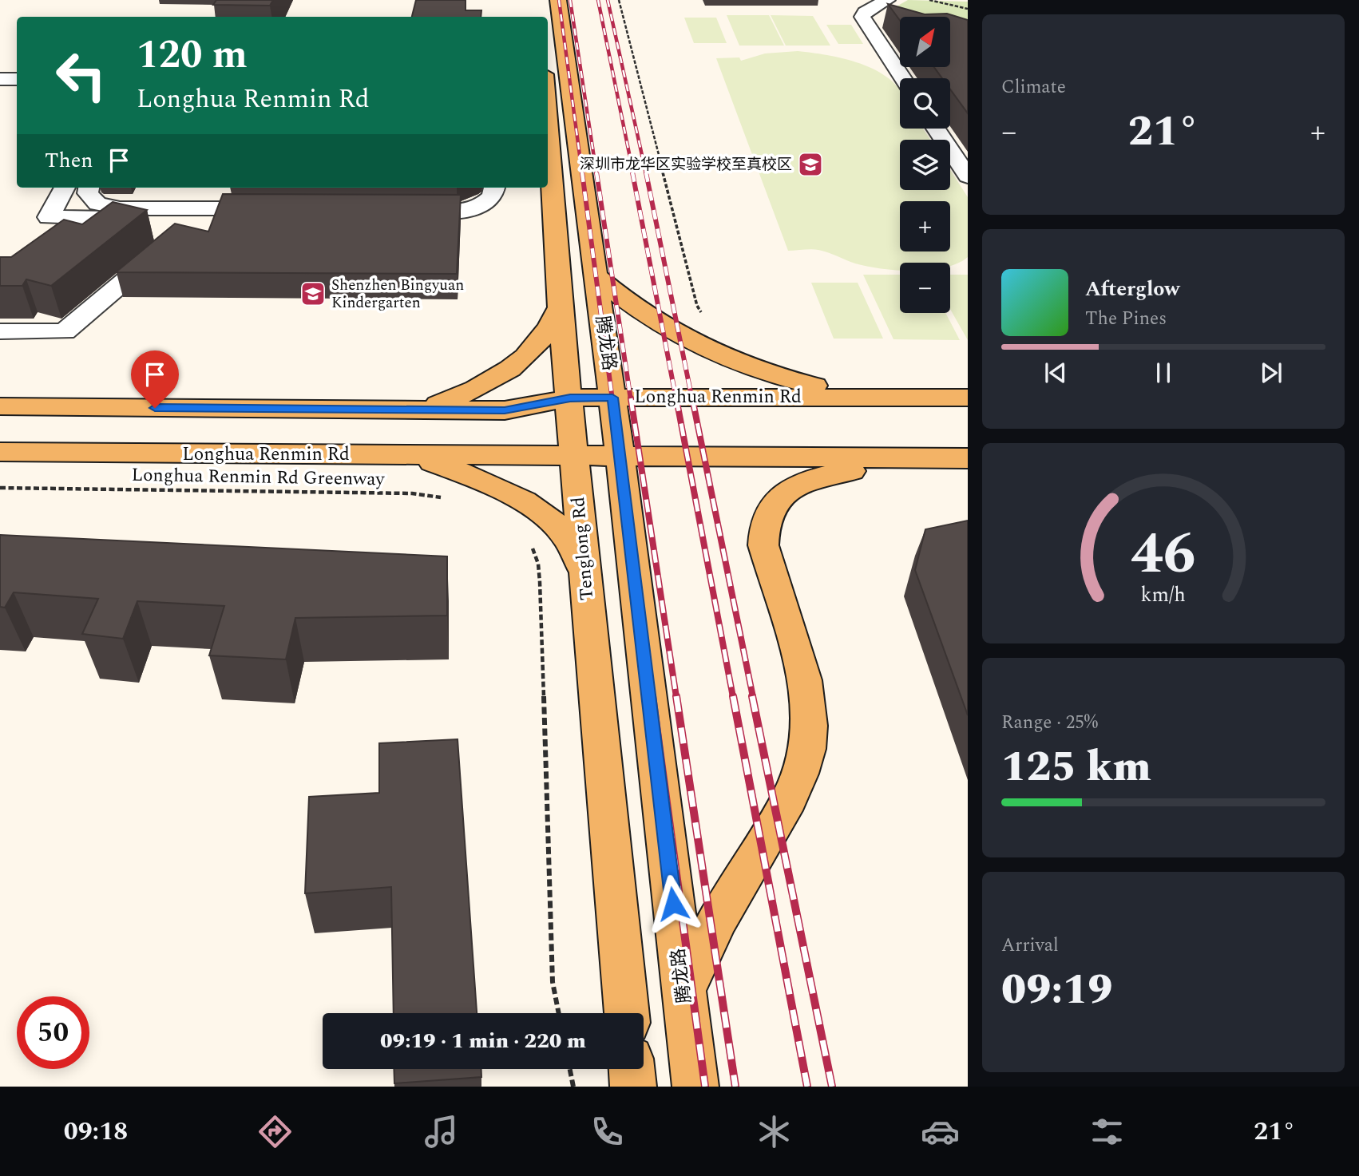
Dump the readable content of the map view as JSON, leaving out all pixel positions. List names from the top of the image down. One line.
{"streets":{"main road":["腾龙路","Longhua Renmin Rd","Tenglong Rd"],"path":["Longhua Renmin Rd Greenway"]},"crossings":[["腾龙路","Longhua Renmin Rd"],["Longhua Renmin Rd","Tenglong Rd"]],"places":{"school or university":["深圳市龙华区实验学校至真校区","Shenzhen Bingyuan Kindergarten"]},"north":"top right","page":{"tile":["Climate",["Range · 25%","125 km"],["Arrival","09:19"]],"map_buttons":["+","−"],"turn":["120 m","Longhua Renmin Rd"],"heat":["−","21°","+"],"then":"Then","song":["Afterglow","The Pines"],"limit":"50","trip":"09:19 · 1 min · 220 m","tabs":["09:18","21°"],"gauge":["46","km/h"]}}
